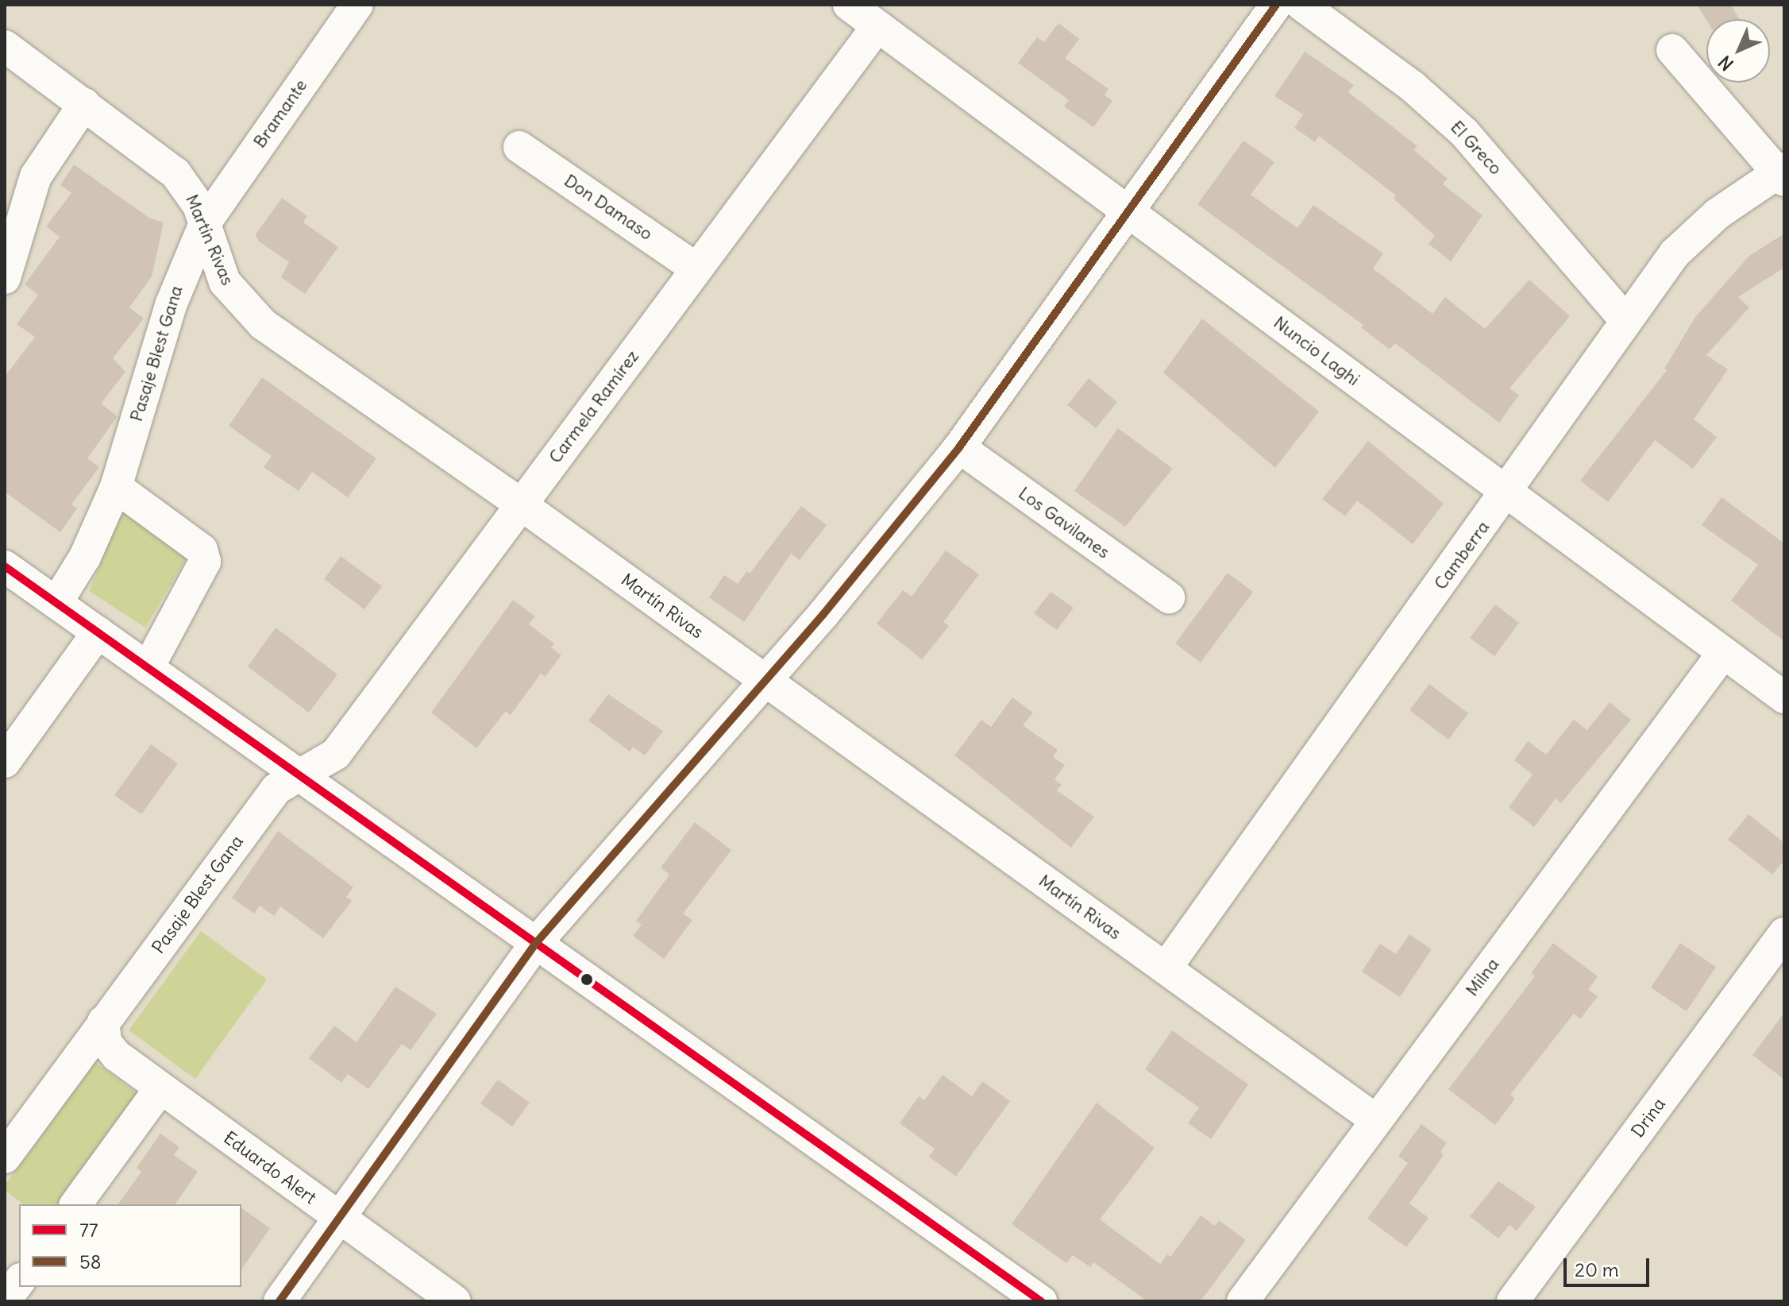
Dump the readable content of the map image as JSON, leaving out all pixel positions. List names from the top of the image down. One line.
{"streets":{"street":["Bramante","El Greco","Don Damaso","Martín Rivas","Nuncio Laghi","Pasaje Blest Gana","Carmela Ramírez","Los Gavilanes","Camberra","Milna","Drina","Eduardo Alert"]},"crossings":[["Bramante","Martín Rivas"],["Bramante","Pasaje Blest Gana"],["El Greco","Camberra"],["Don Damaso","Carmela Ramírez"],["Martín Rivas","Pasaje Blest Gana"],["Martín Rivas","Carmela Ramírez"],["Martín Rivas","Camberra"],["Martín Rivas","Milna"],["Nuncio Laghi","Carmela Ramírez"],["Nuncio Laghi","Camberra"],["Nuncio Laghi","Milna"],["Pasaje Blest Gana","Carmela Ramírez"],["Pasaje Blest Gana","Eduardo Alert"]],"lines":["transit line 58","transit line 77"],"legend":["77","58"],"scale_bar":"20 m","north":"bottom left"}
